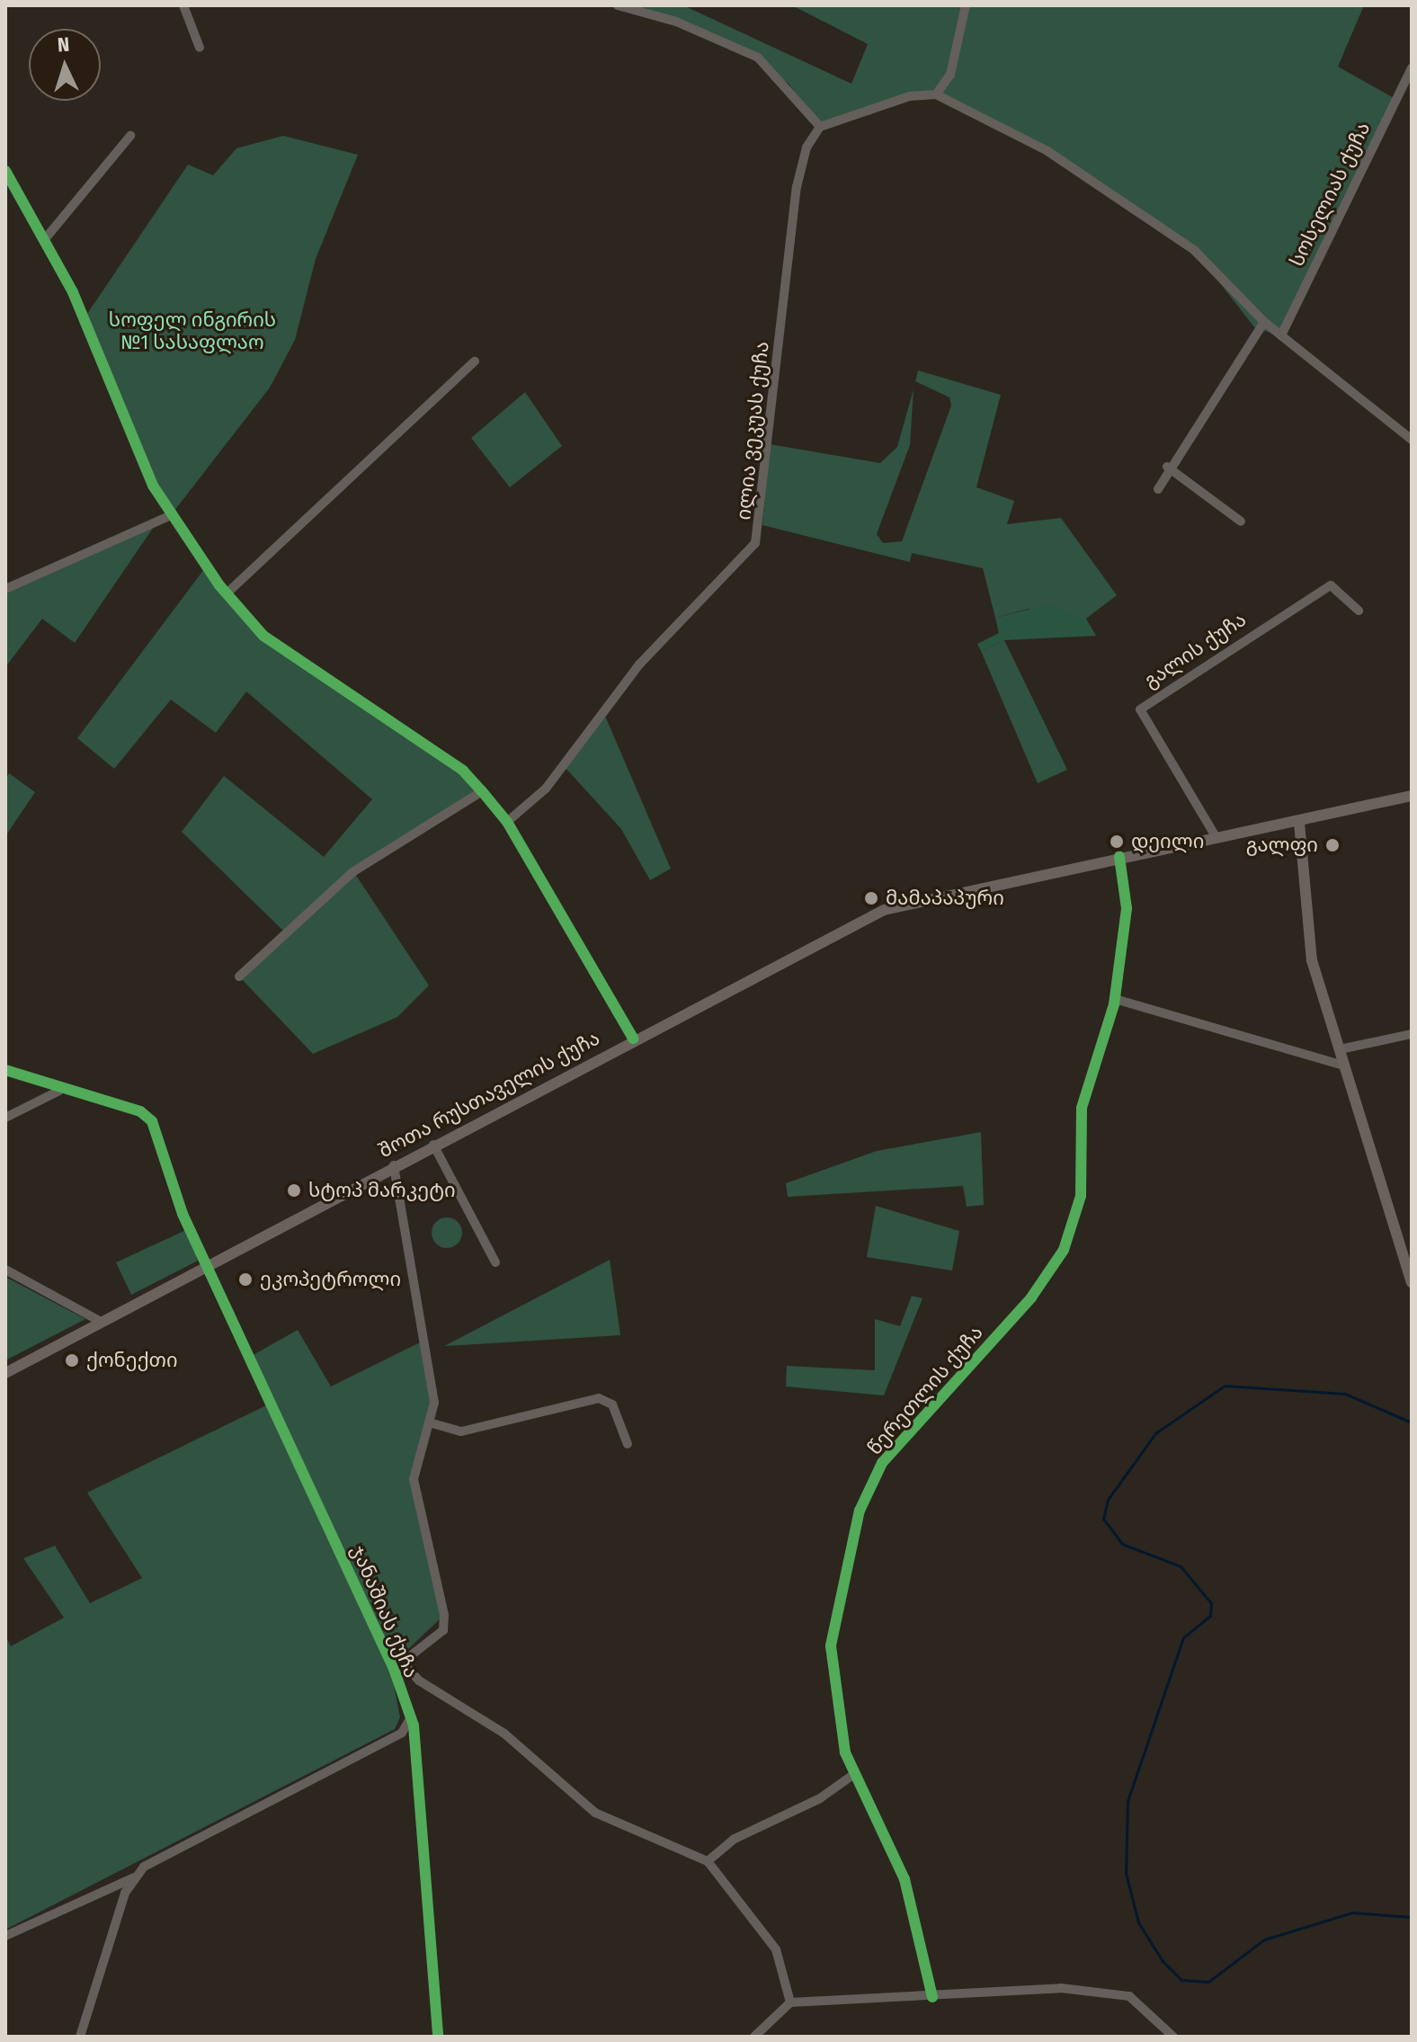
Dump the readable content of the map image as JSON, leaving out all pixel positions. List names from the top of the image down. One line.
{"streets":{"main road":["შოთა რუსთაველის ქუჩა"],"street":["სოსელიას ქუჩა","ილია ვეკუას ქუჩა","გალის ქუჩა","წერეთლის ქუჩა","ჯანაშიას ქუჩა"]},"crossings":[["გალის ქუჩა","შოთა რუსთაველის ქუჩა"],["შოთა რუსთაველის ქუჩა","წერეთლის ქუჩა"],["შოთა რუსთაველის ქუჩა","ჯანაშიას ქუჩა"]],"parks":["სოფელ ინგირის №1 სასაფლაო"],"places":["დეილი","გალფი","მამაპაპური","სტოპ მარკეტი","ეკოპეტროლი","ქონექთი"],"north":"top"}
